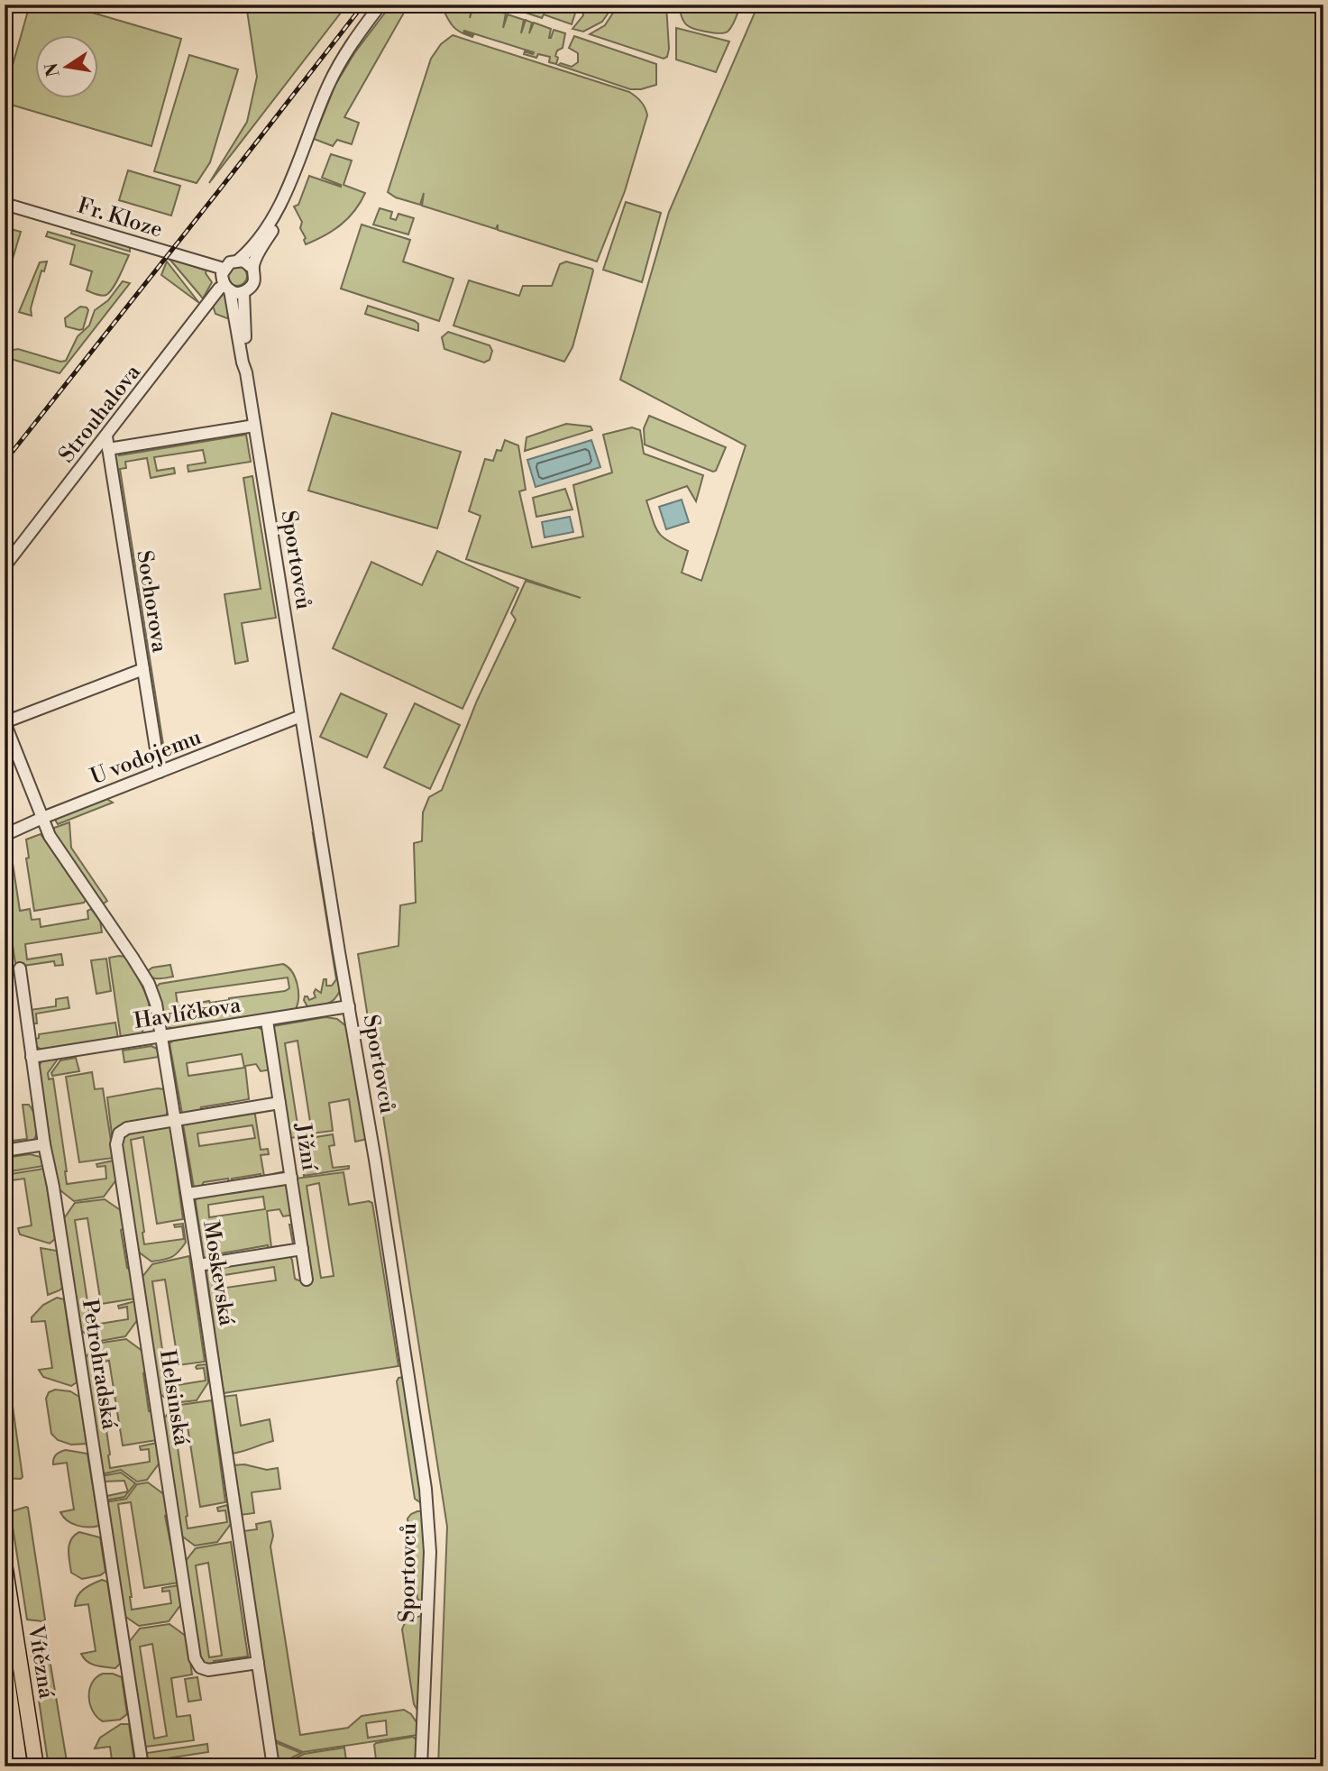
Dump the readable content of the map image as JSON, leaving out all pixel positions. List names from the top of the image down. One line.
{"streets":{"main road":["Vítězná"],"street":["Fr. Kloze","Strouhalova","Sportovců","Sochorova","U vodojemu","Havlíčkova","Jižní","Moskevská","Petrohradská","Helsinská"]},"crossings":[["Fr. Kloze","Strouhalova"],["Fr. Kloze","Sportovců"],["Strouhalova","Sportovců"],["Strouhalova","Sochorova"],["Sportovců","U vodojemu"],["Sportovců","Havlíčkova"],["Sochorova","U vodojemu"],["U vodojemu","Moskevská"],["Havlíčkova","Jižní"],["Havlíčkova","Moskevská"],["Havlíčkova","Petrohradská"],["Moskevská","Helsinská"]],"north":"left"}
